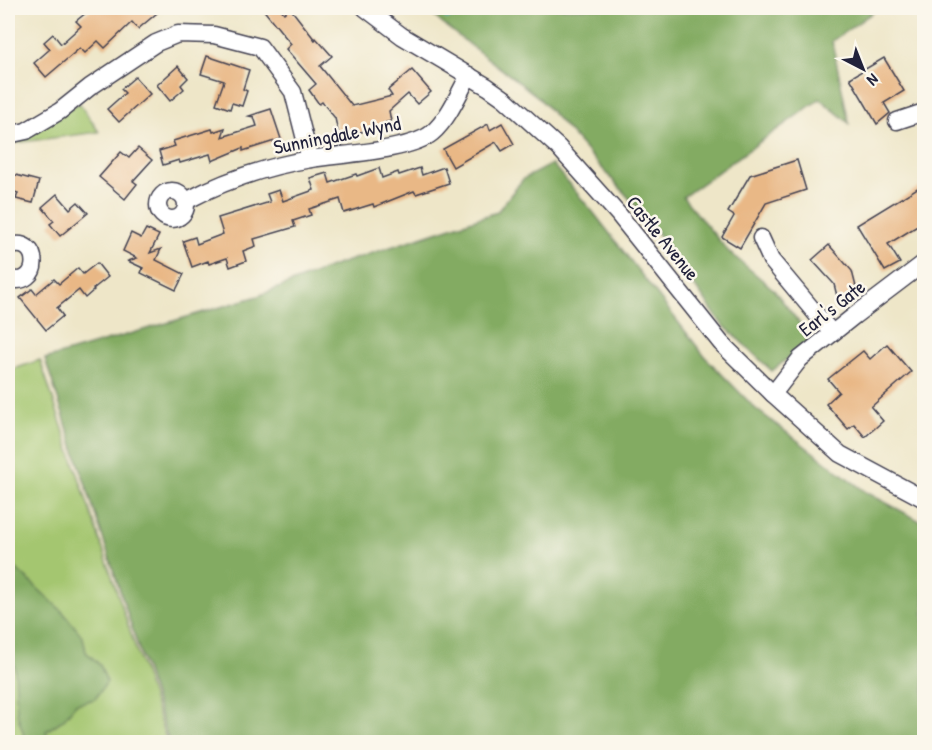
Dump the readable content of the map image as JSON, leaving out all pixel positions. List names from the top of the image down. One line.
{"streets":{"street":["Sunningdale Wynd","Castle Avenue","Earl's Gate"]},"crossings":[["Sunningdale Wynd","Castle Avenue"],["Castle Avenue","Earl's Gate"]],"north":"bottom right"}
